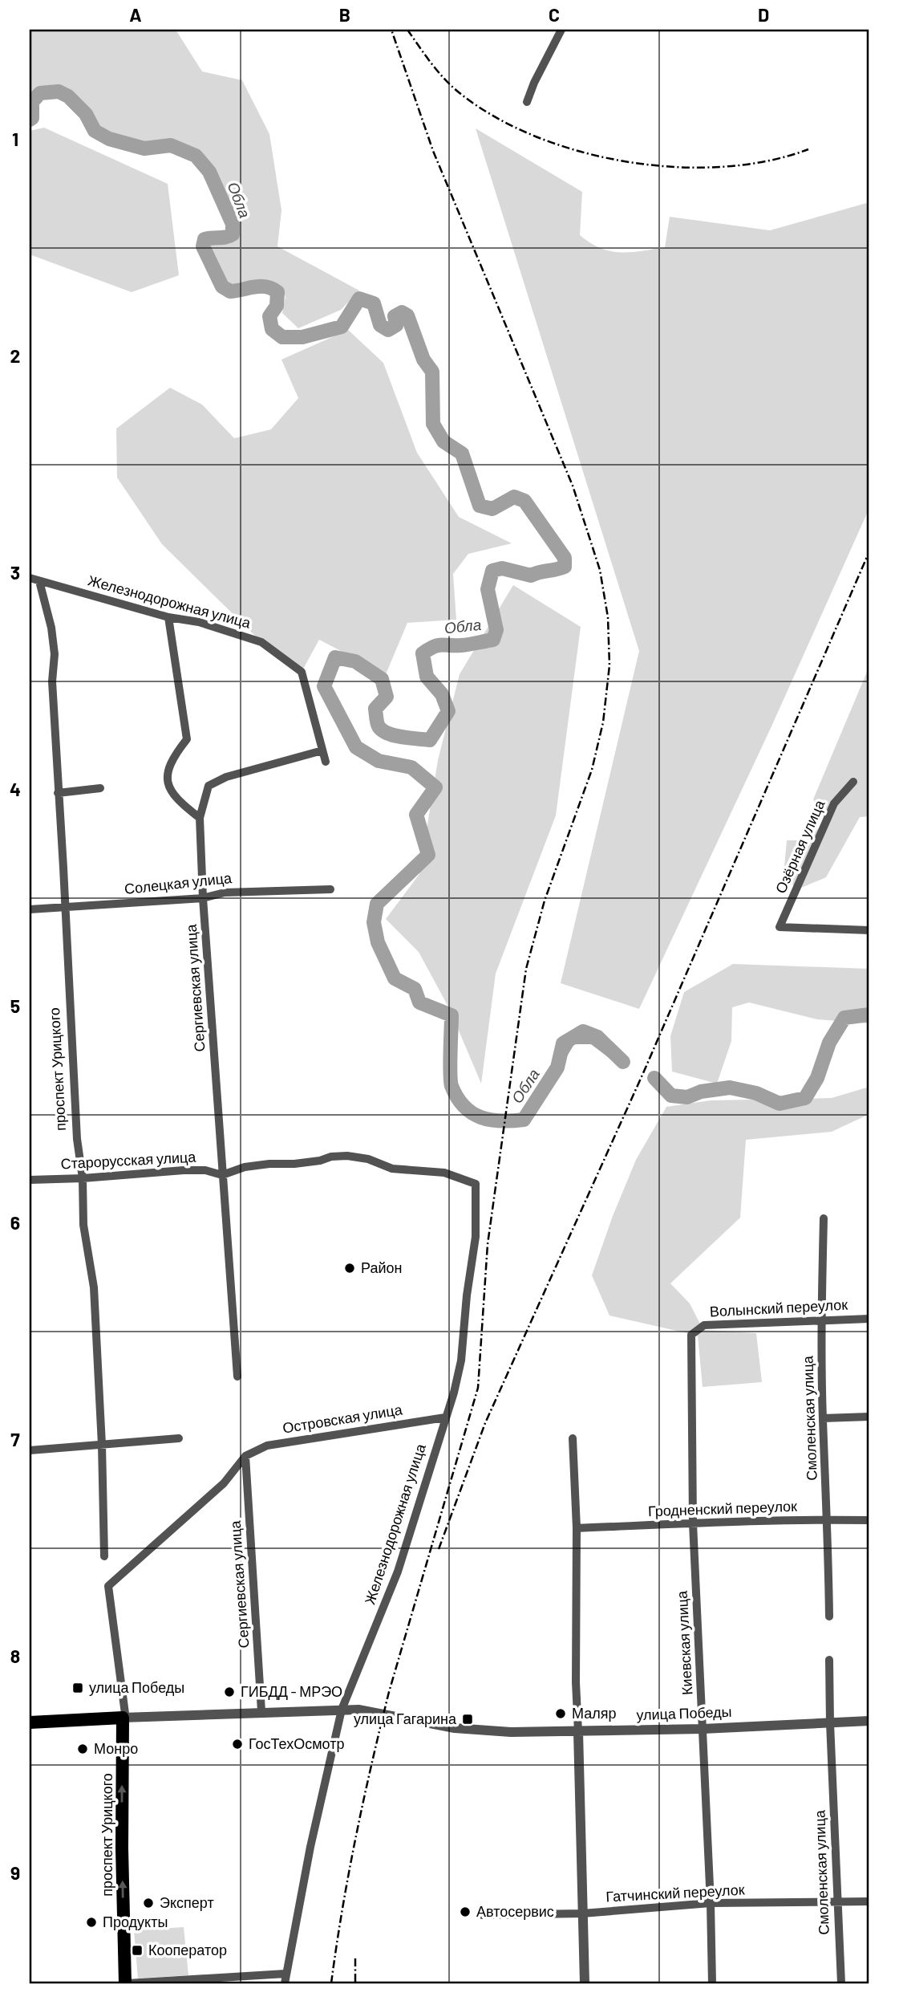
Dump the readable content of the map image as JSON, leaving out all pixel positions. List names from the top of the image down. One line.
{"streets":{"main road":["проспект Урицкого","улица Победы"],"street":["Железнодорожная улица","Озёрная улица","Солецкая улица","Сергиевская улица","Старорусская улица","Волынский переулок","Смоленская улица","Островская улица","Гродненский переулок","Киевская улица","Гатчинский переулок"]},"crossings":[["Железнодорожная улица","Сергиевская улица"],["Железнодорожная улица","проспект Урицкого"],["Железнодорожная улица","Старорусская улица"],["Железнодорожная улица","Островская улица"],["Железнодорожная улица","улица Победы"],["Солецкая улица","Сергиевская улица"],["Солецкая улица","проспект Урицкого"],["Сергиевская улица","проспект Урицкого"],["Сергиевская улица","Старорусская улица"],["Сергиевская улица","Островская улица"],["Сергиевская улица","улица Победы"],["проспект Урицкого","Старорусская улица"],["проспект Урицкого","Островская улица"],["проспект Урицкого","улица Победы"],["Волынский переулок","Смоленская улица"],["Волынский переулок","Киевская улица"],["Смоленская улица","Гродненский переулок"],["Смоленская улица","улица Победы"],["Смоленская улица","Гатчинский переулок"],["Гродненский переулок","Киевская улица"],["Киевская улица","улица Победы"],["Киевская улица","Гатчинский переулок"]],"water":["Обла"],"places":{"other":["Район","ГИБДД - МРЭО","Маляр","ГосТехОсмотр","Монро","Эксперт","Автосервис","Продукты"],"transit":["улица Победы","улица Гагарина","Кооператор"]},"grid":{"columns":["A","B","C","D"],"rows":["1","2","3","4","5","6","7","8","9"]}}
